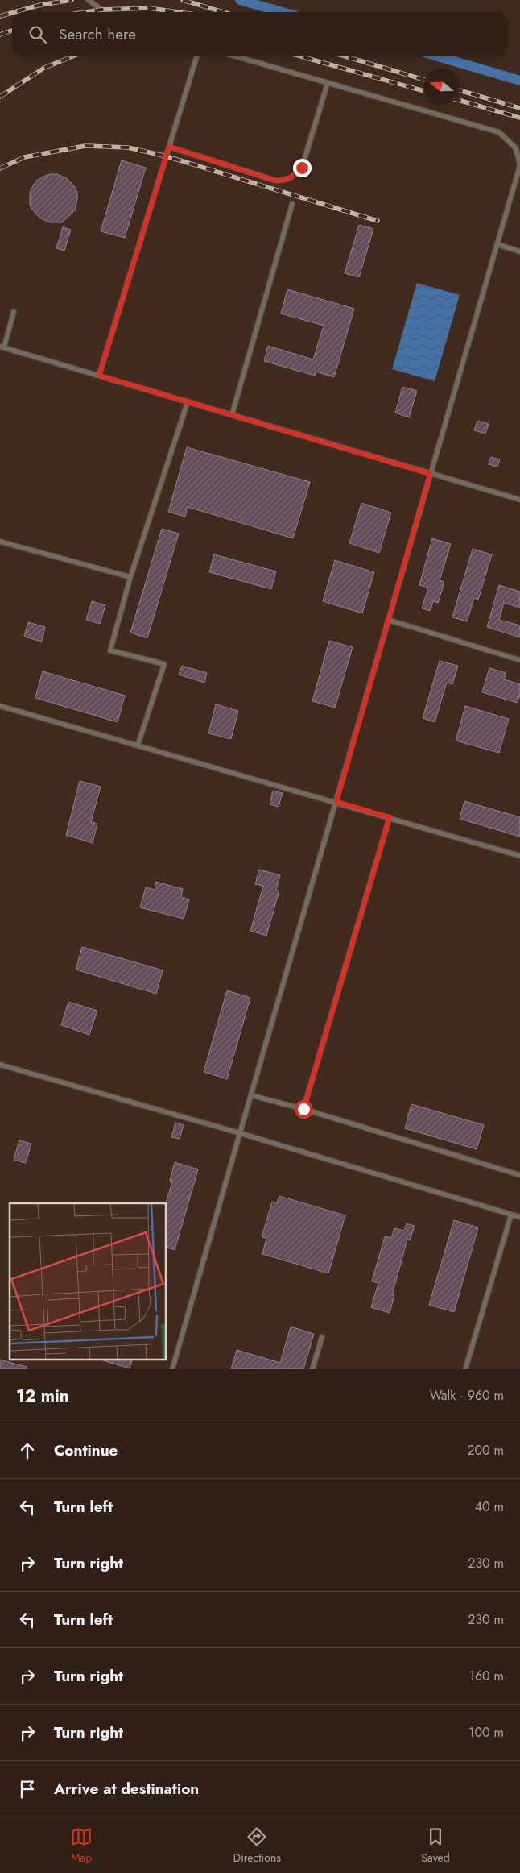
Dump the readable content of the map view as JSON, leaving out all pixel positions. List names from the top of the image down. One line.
{"north":"left","page":{"search":"Search here","heading":["12 min","Walk · 960 m"],"list":[["Continue","200 m"],["Turn left","40 m"],["Turn right","230 m"],["Turn left","230 m"],["Turn right","160 m"],["Turn right","100 m"],"Arrive at destination"],"nav":["Map","Directions","Saved"]}}
